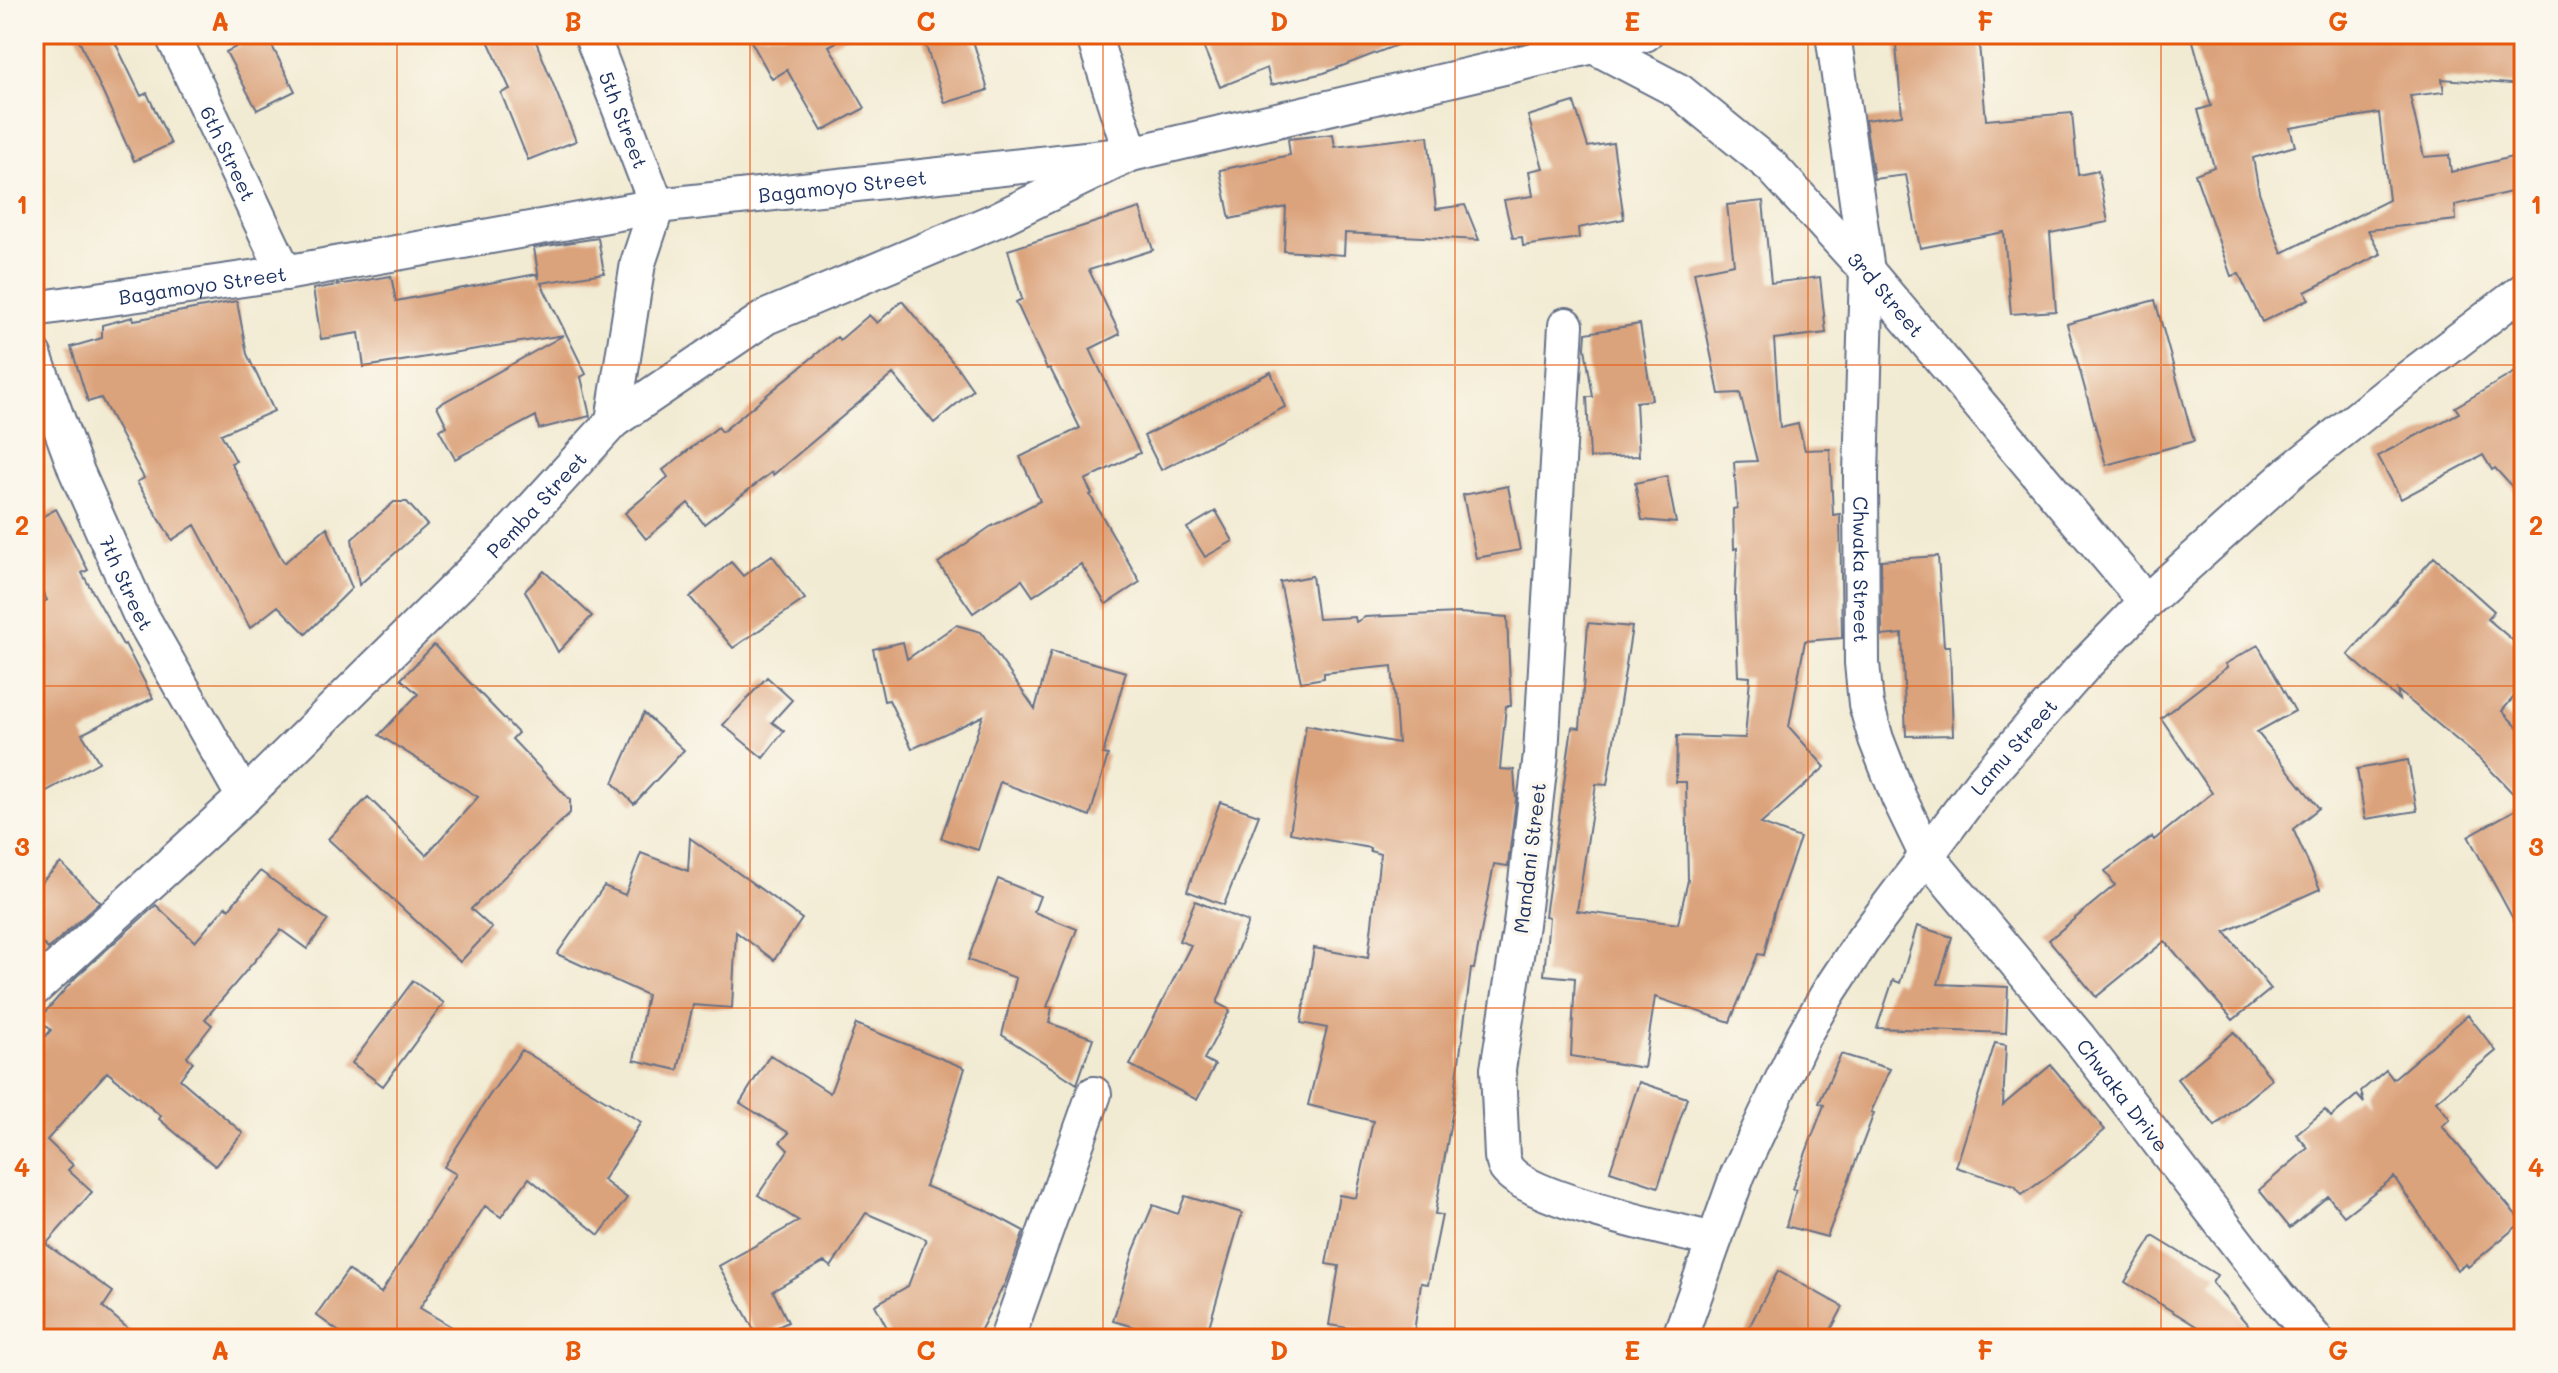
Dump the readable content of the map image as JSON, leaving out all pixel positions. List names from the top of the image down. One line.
{"streets":{"street":["5th Street","6th Street","Bagamoyo Street","3rd Street","Pemba Street","Chwaka Street","7th Street","Lamu Street","Mandani Street","Chwaka Drive"]},"crossings":[["5th Street","Bagamoyo Street"],["6th Street","Bagamoyo Street"],["Bagamoyo Street","3rd Street"],["Bagamoyo Street","Pemba Street"],["3rd Street","Chwaka Street"],["3rd Street","Lamu Street"],["Pemba Street","7th Street"],["Chwaka Street","Lamu Street"],["Chwaka Street","Chwaka Drive"],["Lamu Street","Mandani Street"],["Lamu Street","Chwaka Drive"]],"grid":{"columns":["A","B","C","D","E","F","G"],"rows":["1","2","3","4"]}}
